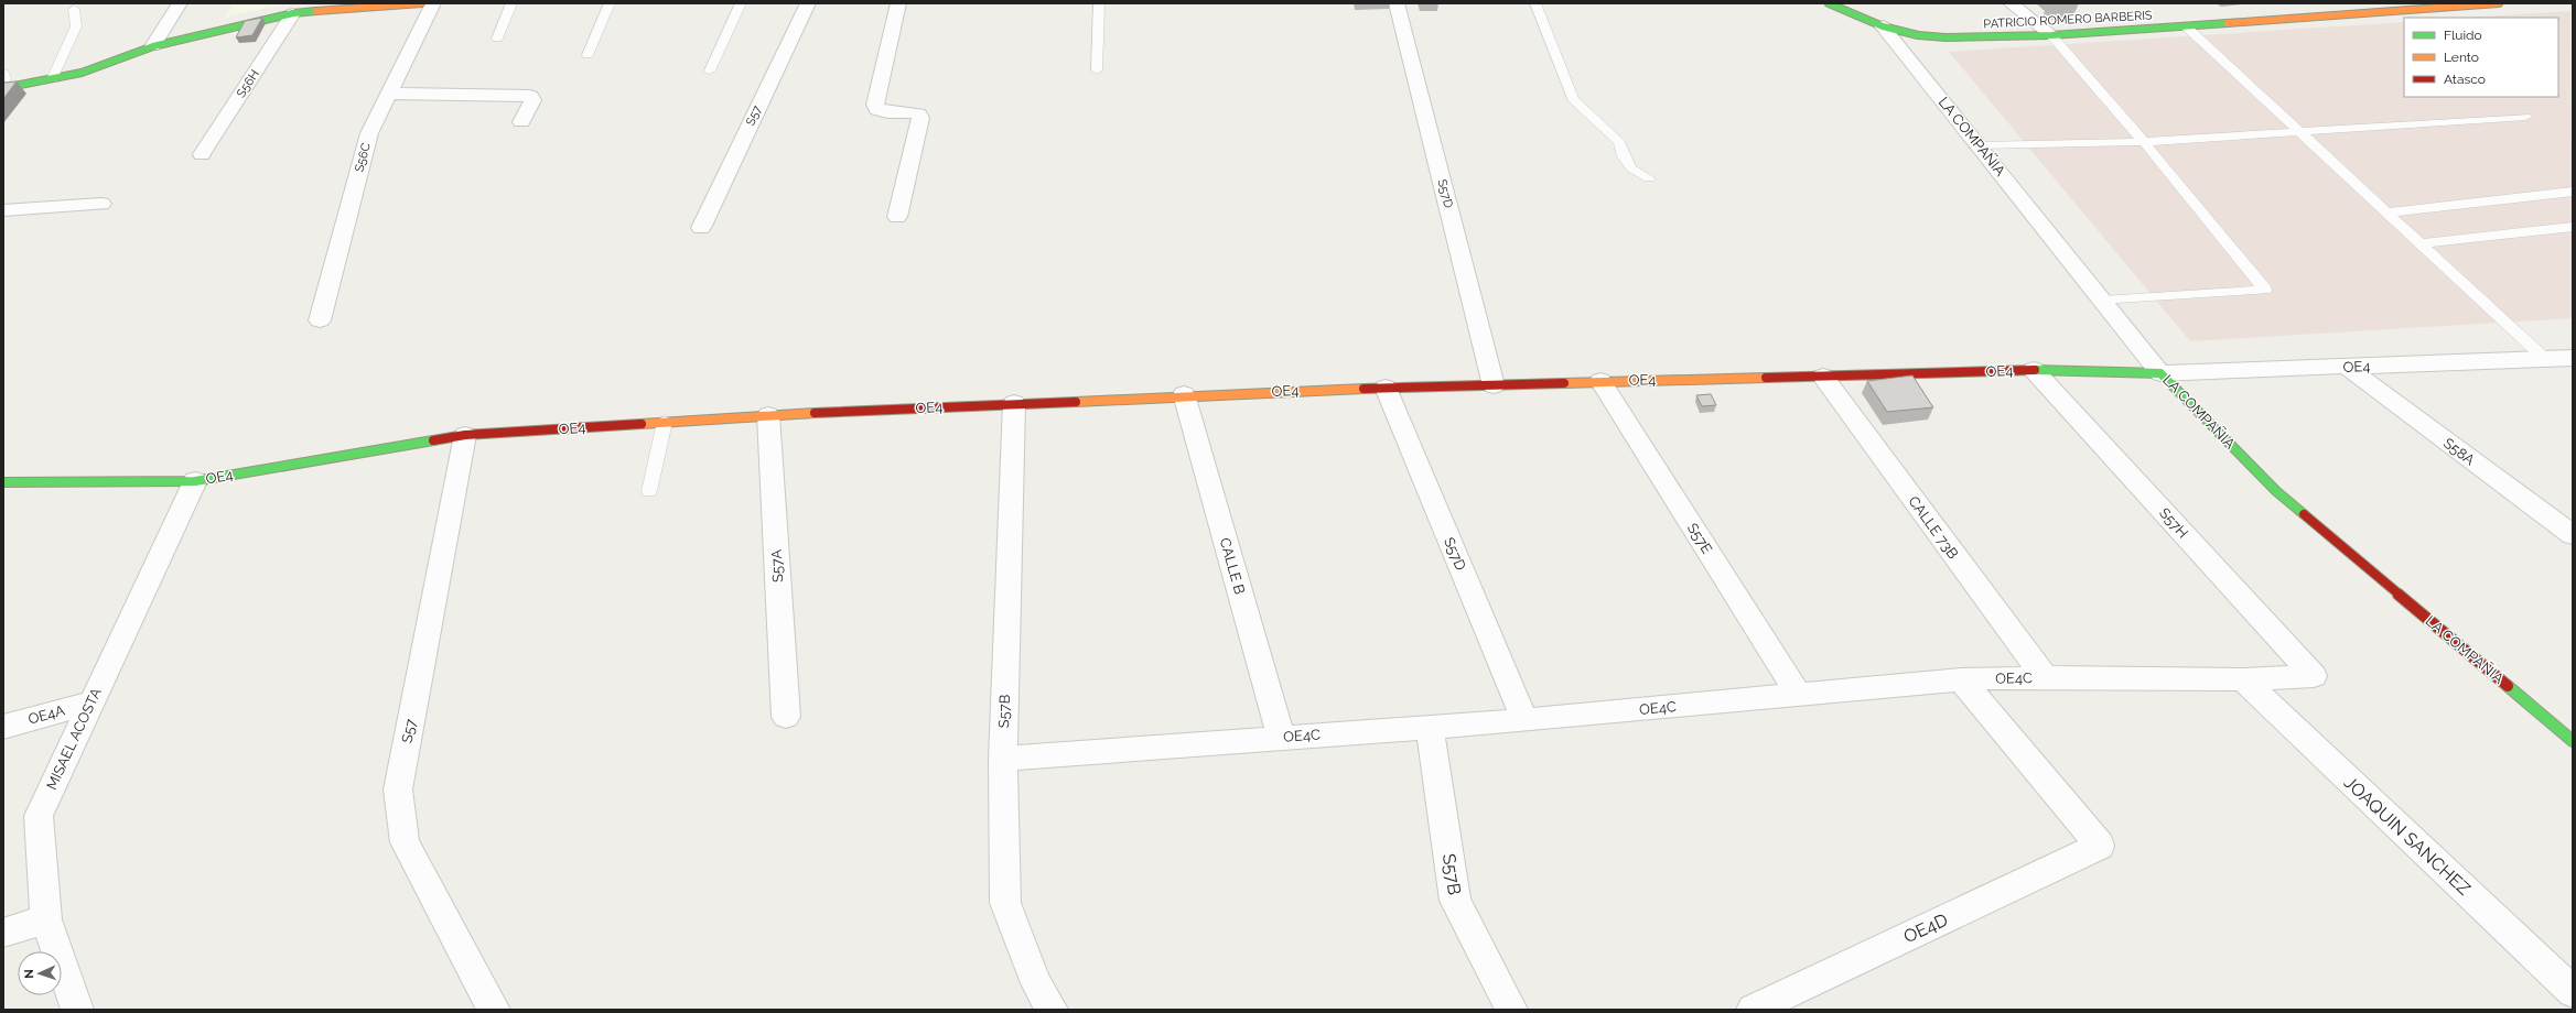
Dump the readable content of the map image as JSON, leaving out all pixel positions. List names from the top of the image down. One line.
{"streets":{"street":["PATRICIO ROMERO BARBERIS","S56H","S57","LA COMPAÑIA","S56C","S57D","OE4","S58A","S57H","CALLE 73B","S57E","S57A","CALLE B","OE4C","S57B","OE4A","MISAEL ACOSTA","JOAQUIN SANCHEZ","OE4D"]},"crossings":[["PATRICIO ROMERO BARBERIS","LA COMPAÑIA"],["S57","OE4"],["LA COMPAÑIA","OE4"],["S57D","OE4"],["S57D","OE4C"],["OE4","S58A"],["OE4","S57H"],["OE4","CALLE 73B"],["OE4","S57E"],["OE4","S57A"],["OE4","CALLE B"],["OE4","S57B"],["OE4","MISAEL ACOSTA"],["S57H","OE4C"],["CALLE 73B","OE4C"],["S57E","OE4C"],["CALLE B","OE4C"],["OE4C","S57B"],["OE4C","JOAQUIN SANCHEZ"],["OE4C","OE4D"],["OE4A","MISAEL ACOSTA"]],"legend":["Fluido","Lento","Atasco"],"north":"left"}
